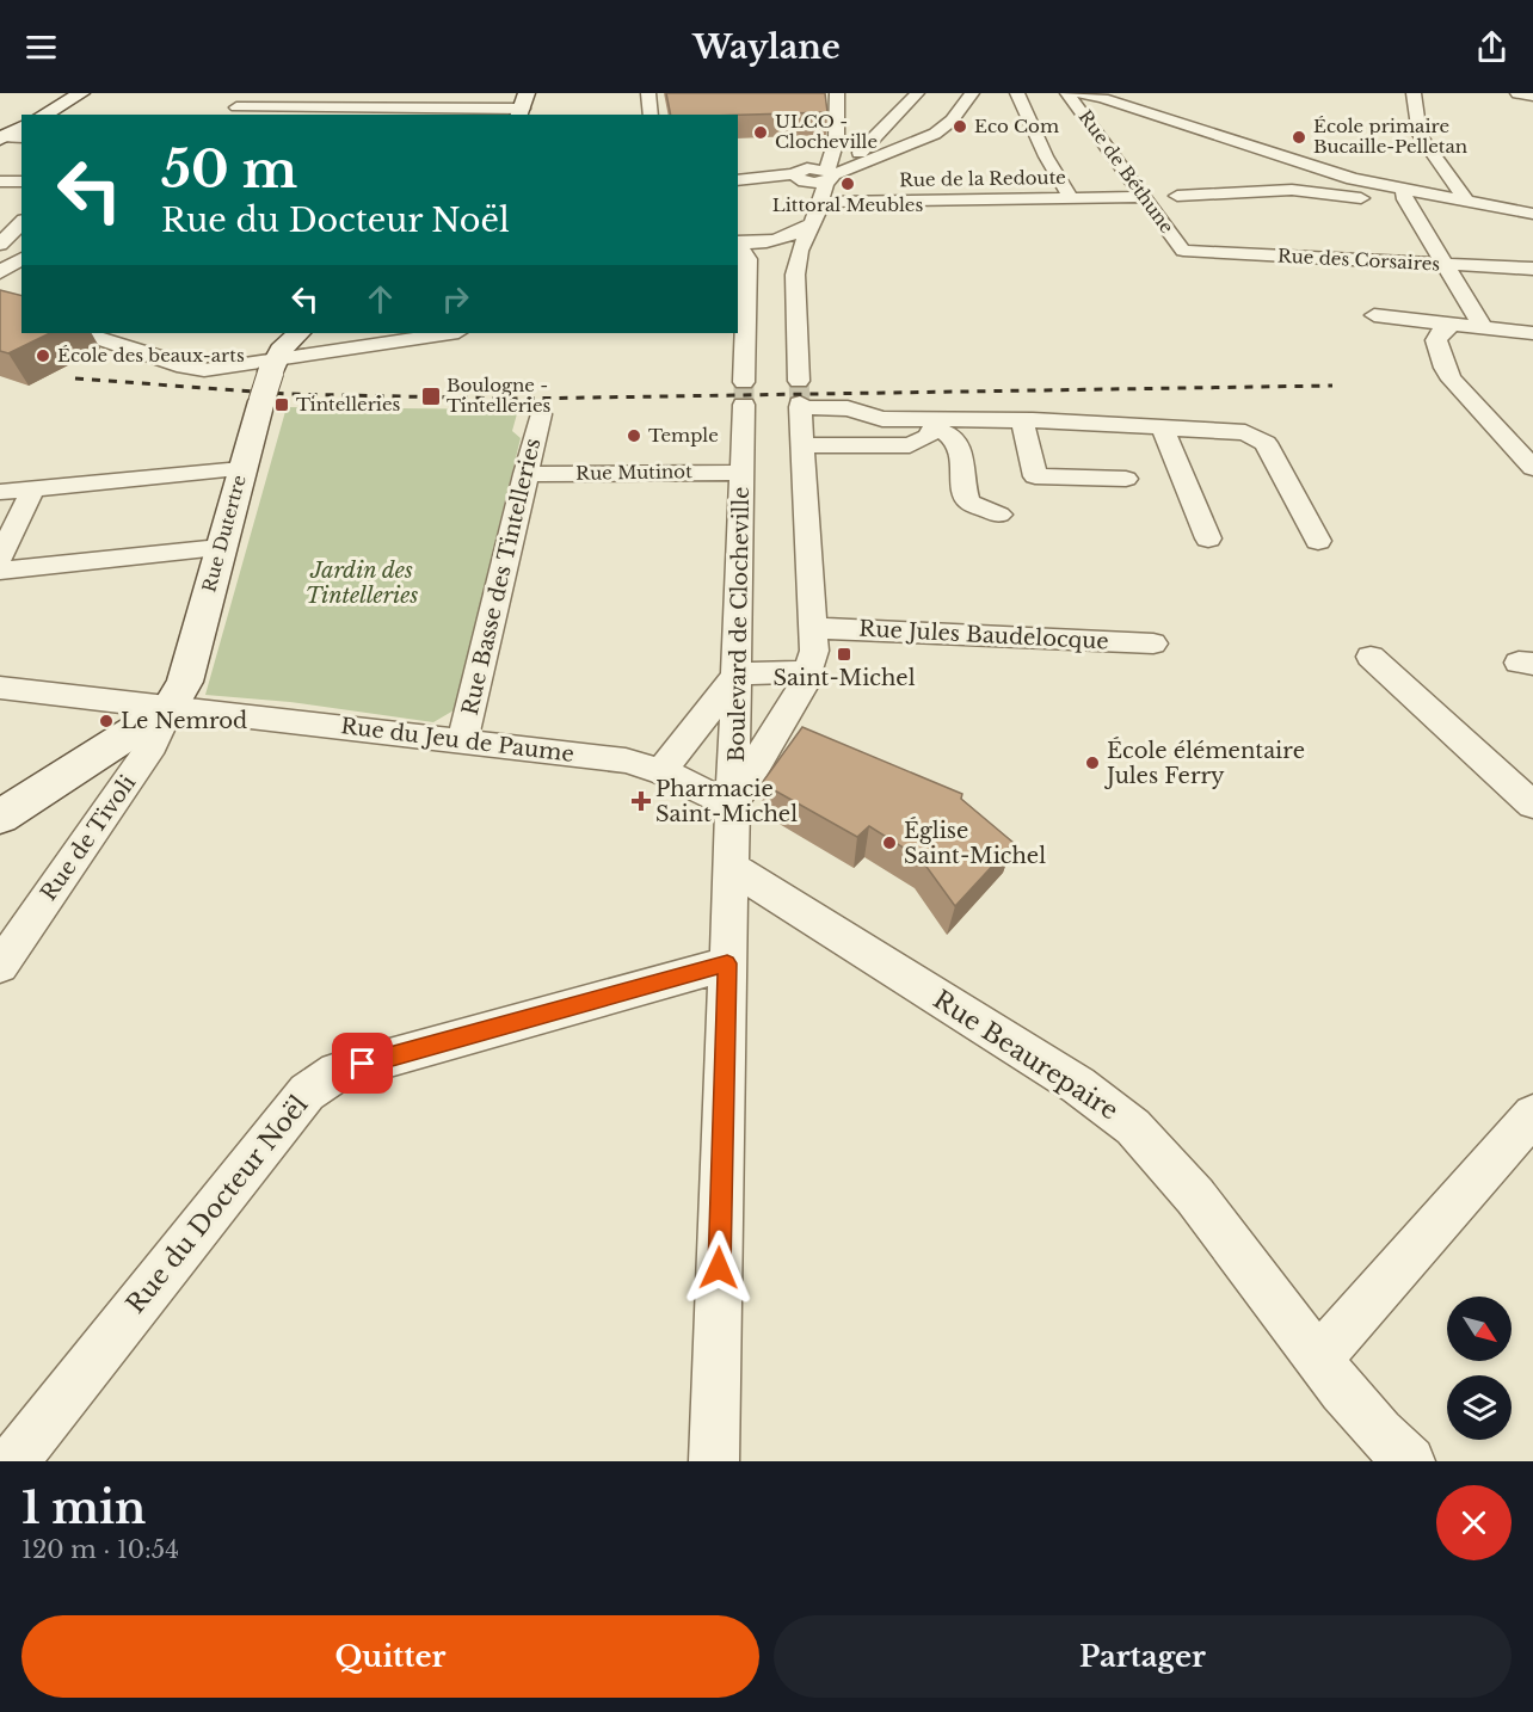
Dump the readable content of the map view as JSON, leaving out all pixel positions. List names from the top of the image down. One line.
{"streets":{"main road":["Rue Dutertre"],"street":["Rue de Béthune","Rue de la Redoute","Rue des Corsaires","Rue Mutinot","Rue Basse des Tintelleries","Boulevard de Clocheville","Rue Jules Baudelocque","Rue du Jeu de Paume","Rue de Tivoli","Rue Beaurepaire","Rue du Docteur Noël"]},"crossings":[["Rue de Béthune","Rue de la Redoute"],["Rue de Béthune","Rue des Corsaires"],["Rue de la Redoute","Boulevard de Clocheville"],["Rue Mutinot","Rue Basse des Tintelleries"],["Rue Mutinot","Boulevard de Clocheville"],["Rue Dutertre","Rue du Jeu de Paume"],["Rue Dutertre","Rue de Tivoli"],["Rue Basse des Tintelleries","Rue du Jeu de Paume"],["Boulevard de Clocheville","Rue Jules Baudelocque"],["Boulevard de Clocheville","Rue du Jeu de Paume"],["Rue du Jeu de Paume","Rue de Tivoli"]],"parks":["Jardin des Tintelleries"],"places":{"other":["Eco Com","ULCO - Clocheville","École primaire Bucaille-Pelletan","Littoral Meubles","École des beaux-arts","Temple","Le Nemrod","École élémentaire Jules Ferry","Église Saint-Michel"],"transit":["Boulogne - Tintelleries","Tintelleries","Saint-Michel"],"health":["Pharmacie Saint-Michel"]},"north":"bottom right","page":{"header":"Waylane","turn":["50 m","Rue du Docteur Noël"],"heading":["1 min","120 m · 10:54"],"buttons":["Quitter","Partager"]}}
